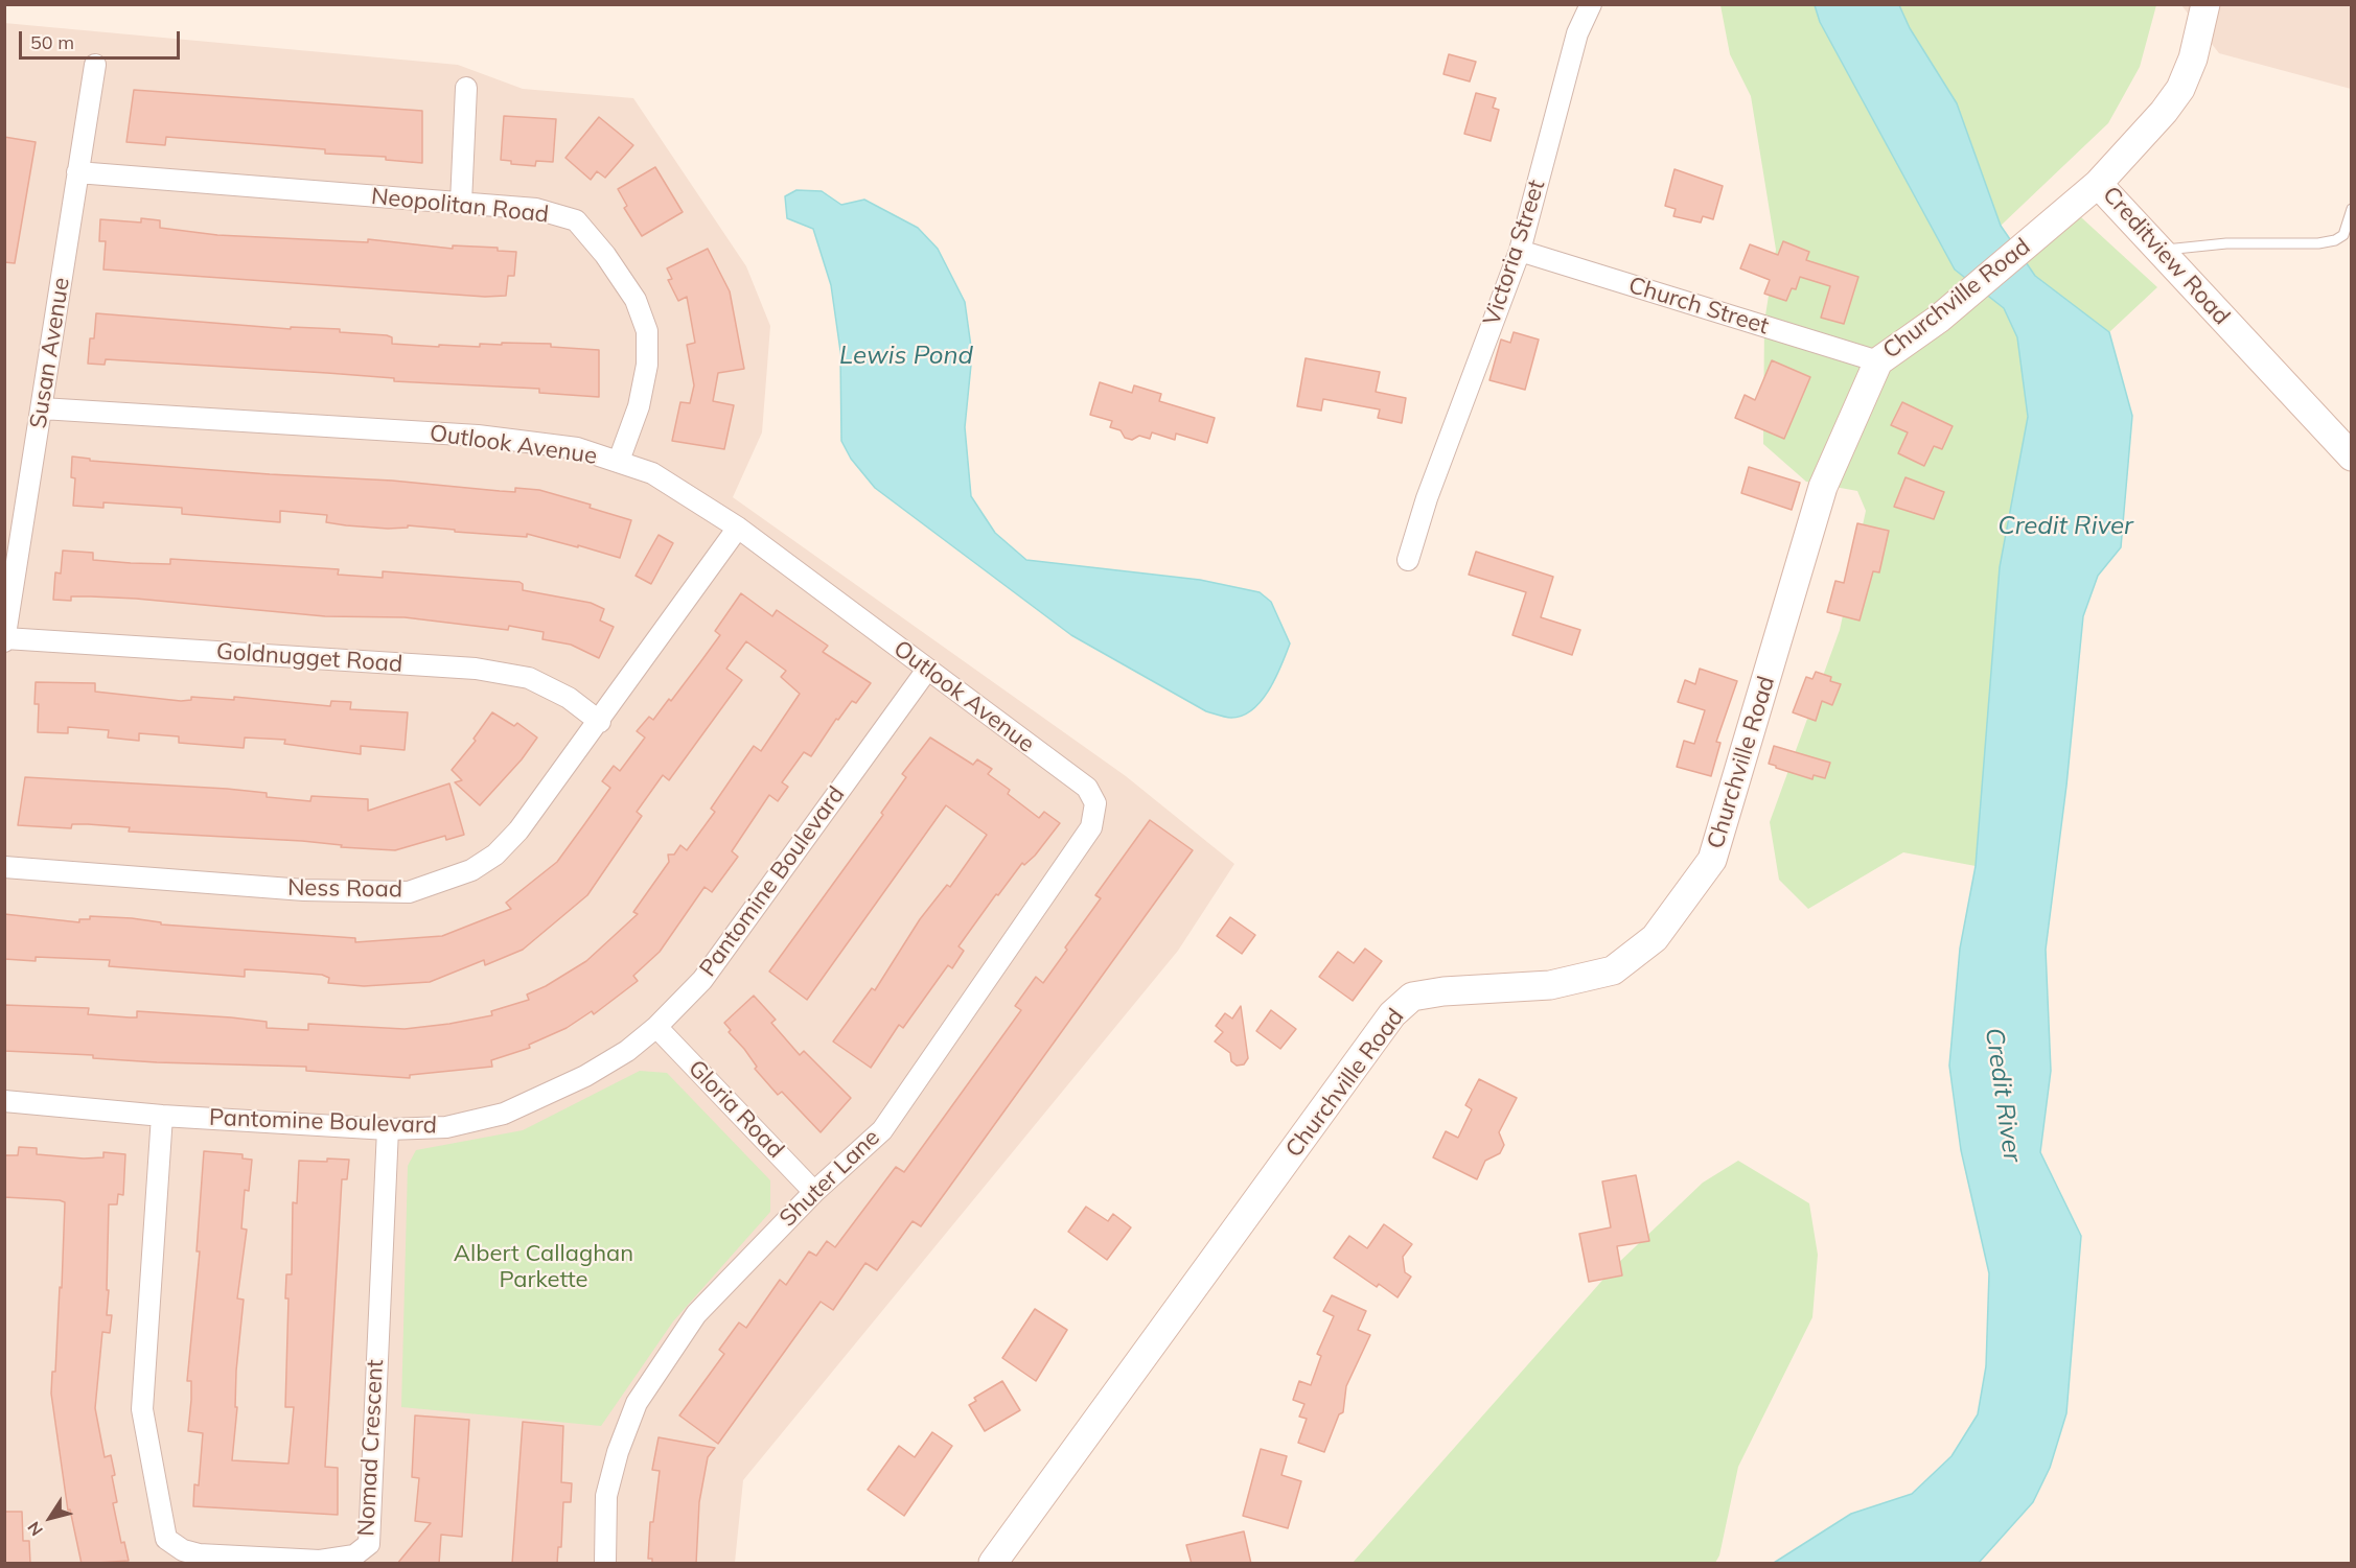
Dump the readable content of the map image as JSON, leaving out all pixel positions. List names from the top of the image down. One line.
{"streets":{"street":["Neopolitan Road","Victoria Street","Creditview Road","Churchville Road","Church Street","Susan Avenue","Outlook Avenue","Goldnugget Road","Pantomine Boulevard","Ness Road","Gloria Road","Shuter Lane","Nomad Crescent"]},"crossings":[["Neopolitan Road","Susan Avenue"],["Neopolitan Road","Outlook Avenue"],["Victoria Street","Church Street"],["Creditview Road","Churchville Road"],["Churchville Road","Church Street"],["Susan Avenue","Outlook Avenue"],["Susan Avenue","Goldnugget Road"],["Outlook Avenue","Pantomine Boulevard"],["Outlook Avenue","Ness Road"],["Outlook Avenue","Shuter Lane"],["Goldnugget Road","Ness Road"],["Pantomine Boulevard","Gloria Road"],["Pantomine Boulevard","Nomad Crescent"],["Gloria Road","Shuter Lane"]],"water":["Lewis Pond","Credit River"],"parks":["Albert Callaghan Parkette"],"scale_bar":"50 m","north":"bottom left"}
